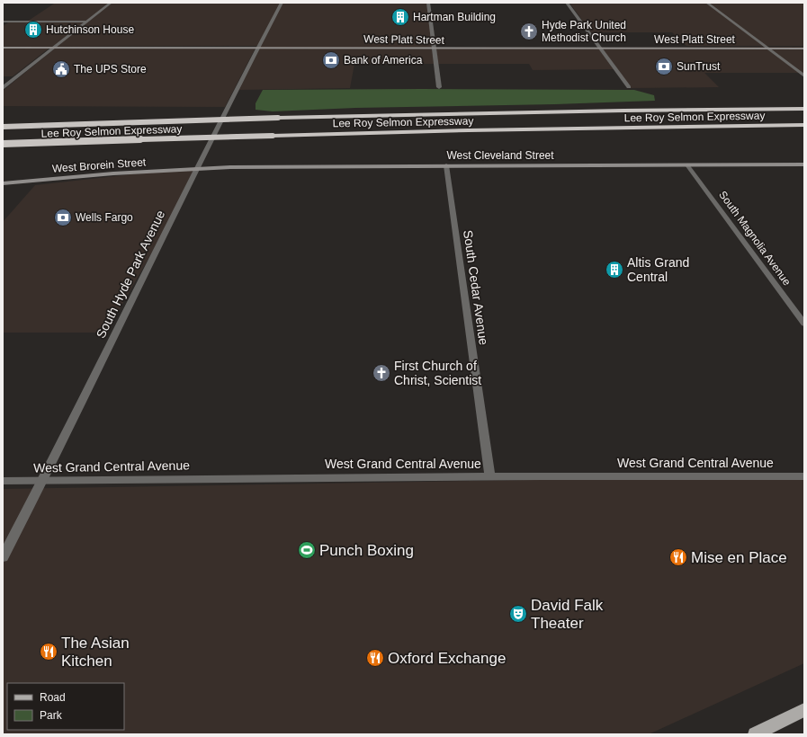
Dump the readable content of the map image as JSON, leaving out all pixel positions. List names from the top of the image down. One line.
{"streets":{"highway":["Lee Roy Selmon Expressway"],"main road":["West Platt Street","West Cleveland Street","West Brorein Street"],"street":["South Magnolia Avenue","South Hyde Park Avenue","South Cedar Avenue","West Grand Central Avenue"]},"crossings":[["West Platt Street","South Hyde Park Avenue"],["West Cleveland Street","West Brorein Street"],["West Cleveland Street","South Magnolia Avenue"],["West Cleveland Street","South Hyde Park Avenue"],["West Cleveland Street","South Cedar Avenue"],["West Brorein Street","South Hyde Park Avenue"],["South Hyde Park Avenue","West Grand Central Avenue"],["South Cedar Avenue","West Grand Central Avenue"]],"places":{"building":["Hartman Building","Hutchinson House","Altis Grand Central"],"church":["Hyde Park United Methodist Church","First Church of Christ, Scientist"],"bank":["Bank of America","SunTrust","Wells Fargo"],"public building":["The UPS Store"],"sports":["Punch Boxing"],"restaurant":["Mise en Place","The Asian Kitchen","Oxford Exchange"],"theatre":["David Falk Theater"]},"legend":["Road","Park"]}
